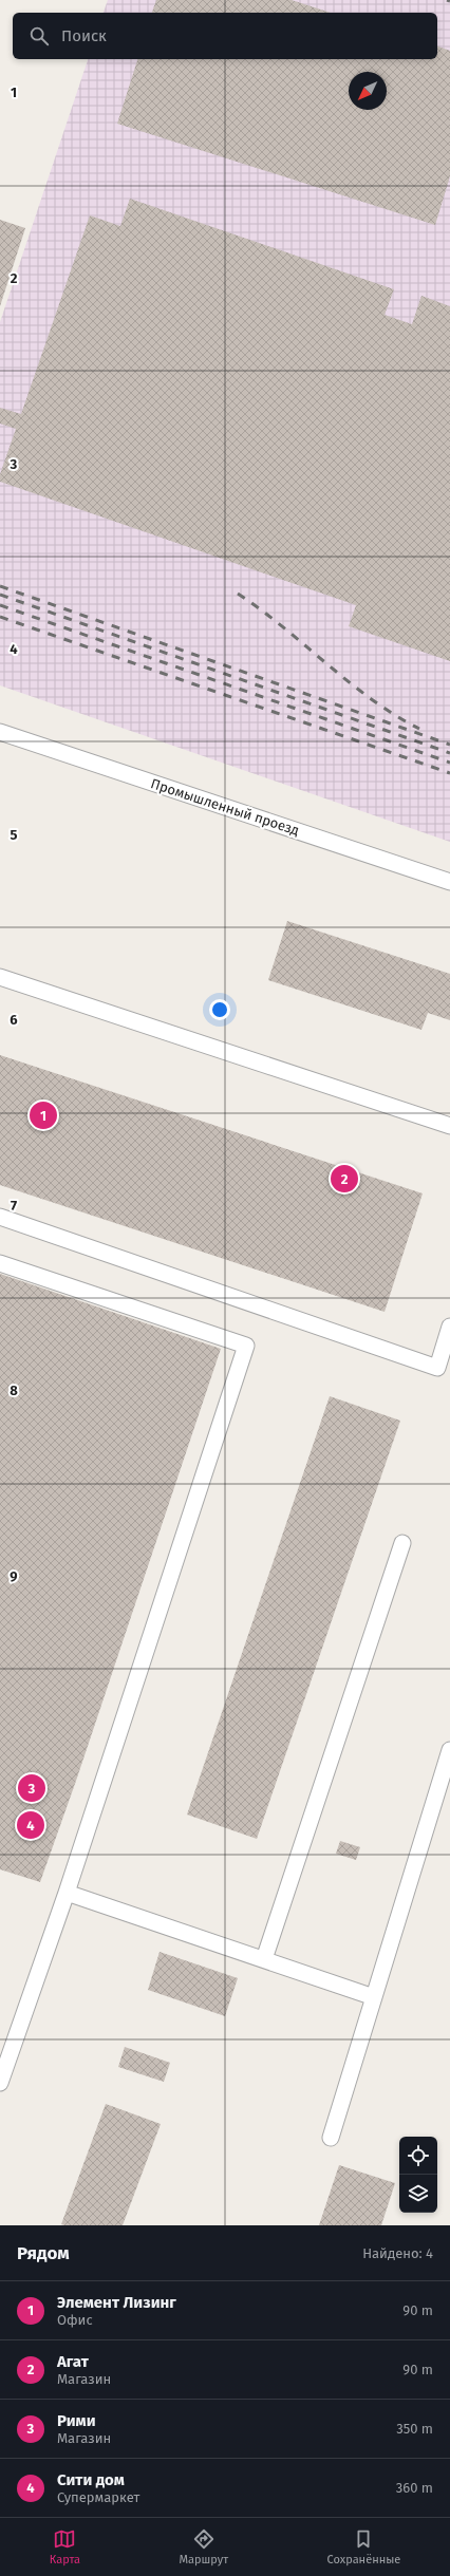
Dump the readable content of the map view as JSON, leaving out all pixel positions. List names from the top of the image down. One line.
{"streets":{"lane":["Промышленный проезд"]},"north":"bottom left","page":{"search":"Поиск","pins":["1","2","3","4"],"heading":["Рядом","Найдено: 4"],"list":[{"mark":"1","name":"Элемент Лизинг","note":"Офис","value":"90 m"},{"mark":"2","name":"Агат","note":"Магазин","value":"90 m"},{"mark":"3","name":"Рими","note":"Магазин","value":"350 m"},{"mark":"4","name":"Сити дом","note":"Супермаркет","value":"360 m"}],"nav":["Карта","Маршрут","Сохранённые"]},"grid":{"rows":["1","2","3","4","5","6","7","8","9"]}}
